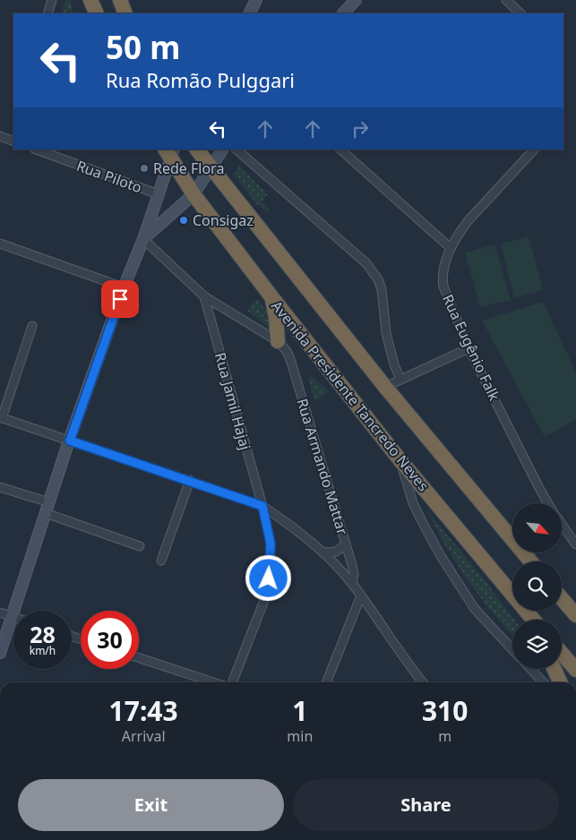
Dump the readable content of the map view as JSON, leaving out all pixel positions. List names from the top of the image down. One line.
{"streets":{"highway":["Avenida Presidente Tancredo Neves"],"street":["Rua Piloto","Rua Eugênio Falk","Rua Jamil Hajaj","Rua Armando Mattar"]},"places":["Rede Flora","Consigaz"],"north":"bottom right","page":{"turn":["50 m","Rua Romão Pulggari"],"speed":"28 km/h","limit":"30","eta":["17:43","Arrival","1","min","310","m"],"buttons":["Exit","Share"]}}
